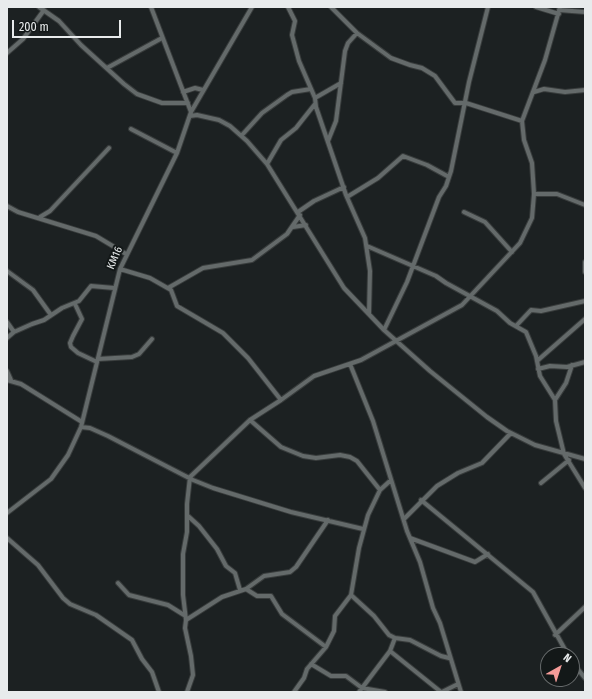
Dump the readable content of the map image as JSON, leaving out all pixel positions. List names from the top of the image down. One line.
{"streets":{"street":["KM16"]},"scale_bar":"200 m","north":"top right"}
